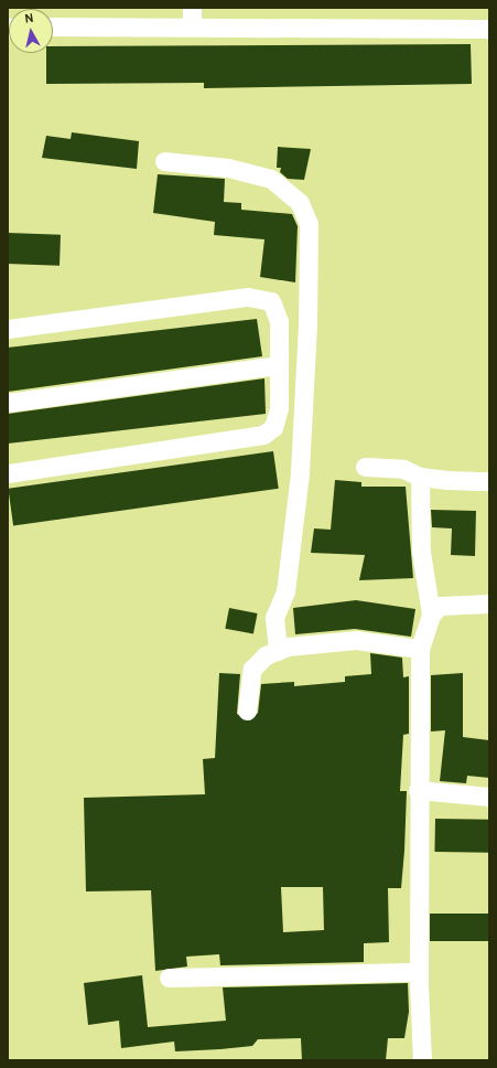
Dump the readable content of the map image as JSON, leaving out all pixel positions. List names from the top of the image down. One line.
{"north":"top"}
